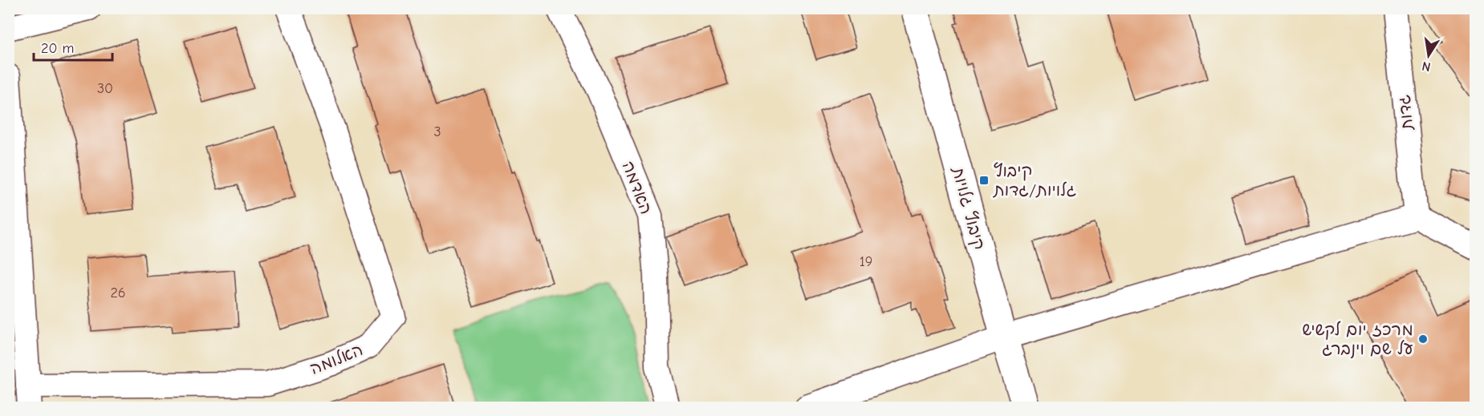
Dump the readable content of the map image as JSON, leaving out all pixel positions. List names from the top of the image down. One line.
{"streets":{"street":["גדות","האדמה","קיבוץ גלויות","האלומה"]},"places":{"transit":["קיבוץ גלויות/גדות"],"other":["מרכז יום לקשיש על שם וינברג"]},"house_numbers":["30","3","19","26"],"scale_bar":"20 m","north":"bottom"}
